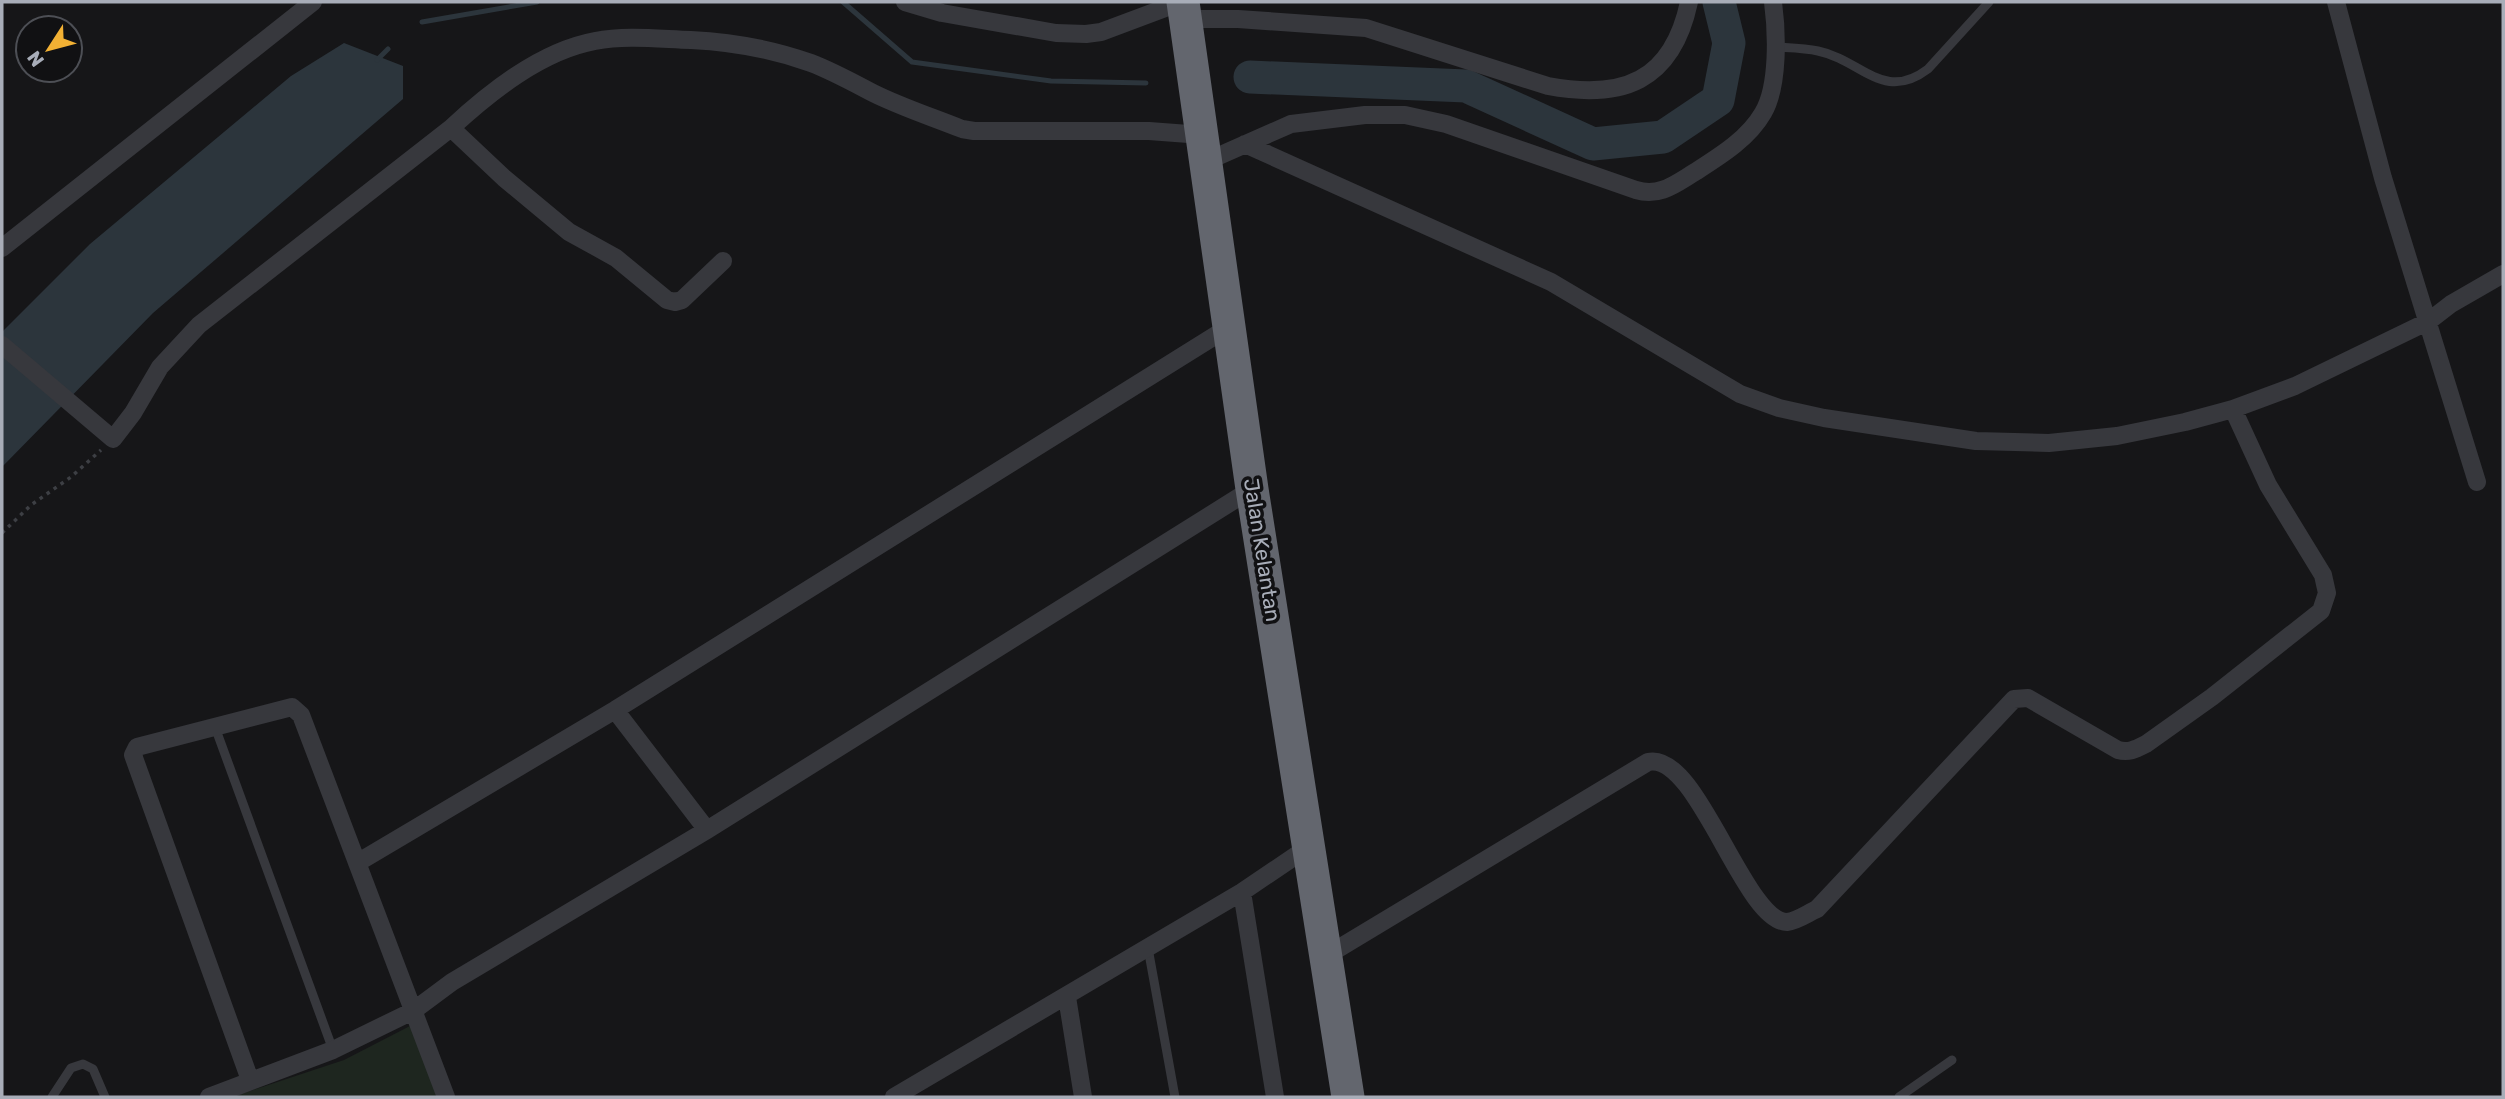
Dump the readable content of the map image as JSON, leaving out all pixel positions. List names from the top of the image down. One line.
{"streets":{"highway":["Jalan Kelantan"]},"north":"bottom left"}
